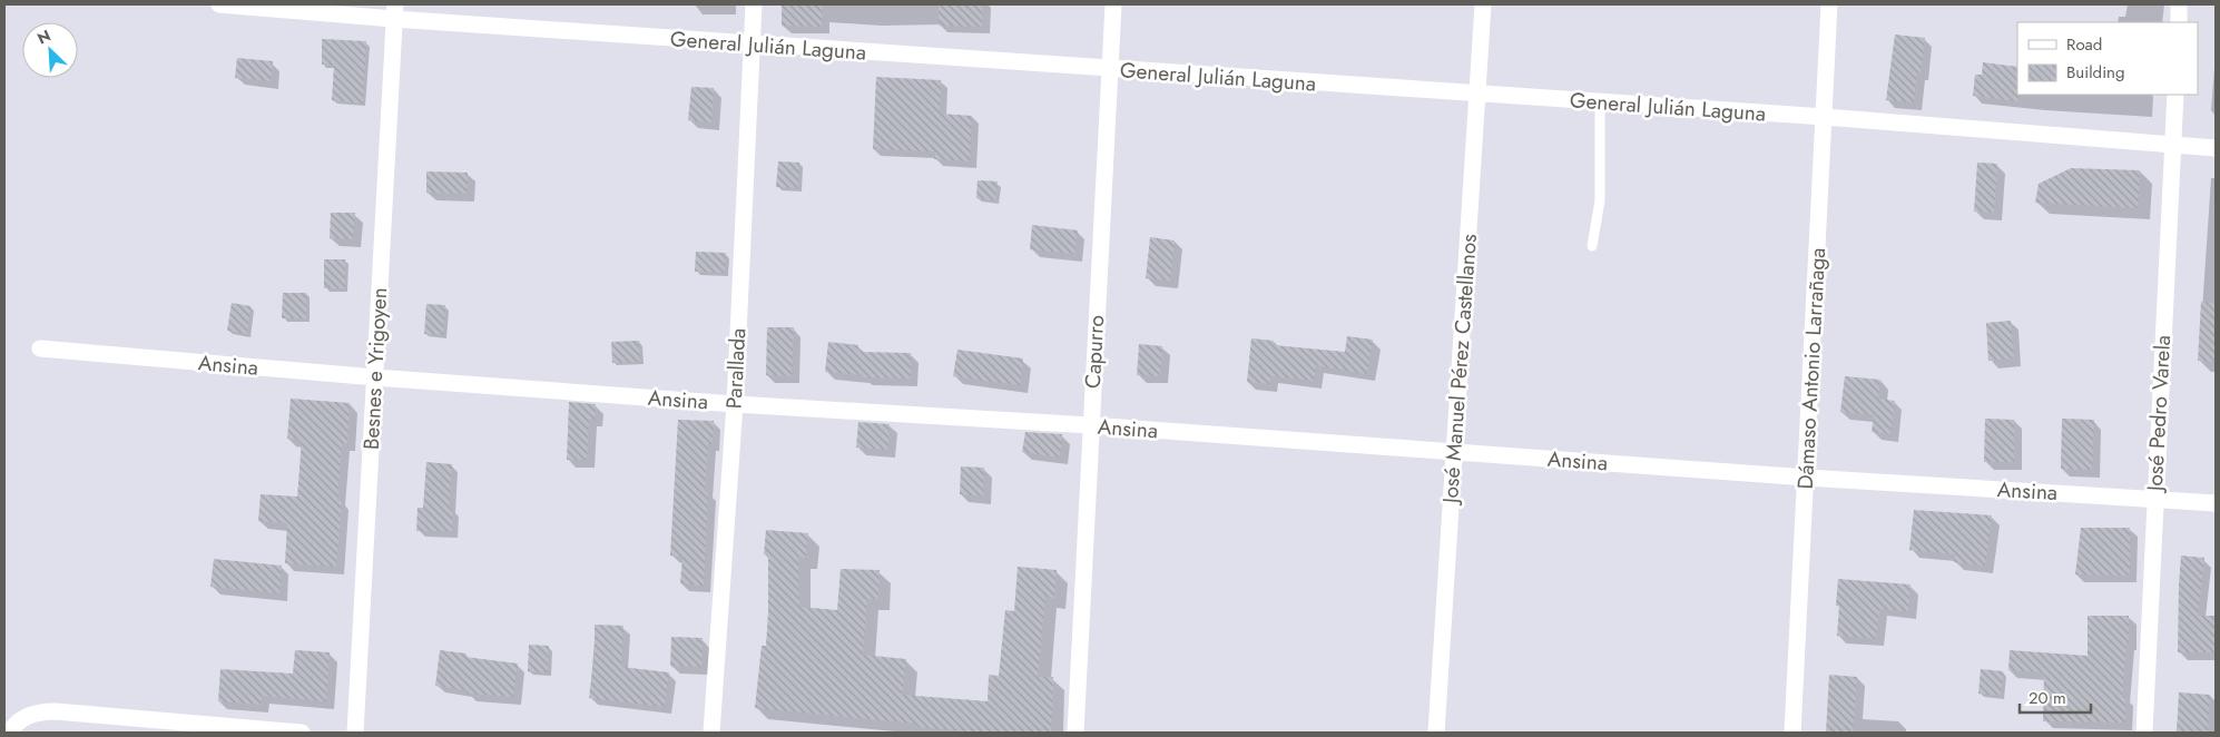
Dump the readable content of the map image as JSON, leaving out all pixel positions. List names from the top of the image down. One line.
{"streets":{"street":["General Julián Laguna","Capurro","Ansina","Besnes e Yrigoyen","Parallada","José Manuel Pérez Castellanos","Dámaso Antonio Larrañaga","José Pedro Varela"]},"crossings":[["General Julián Laguna","Capurro"],["General Julián Laguna","Besnes e Yrigoyen"],["General Julián Laguna","Parallada"],["General Julián Laguna","José Manuel Pérez Castellanos"],["General Julián Laguna","Dámaso Antonio Larrañaga"],["General Julián Laguna","José Pedro Varela"],["Capurro","Ansina"],["Ansina","Besnes e Yrigoyen"],["Ansina","Parallada"],["Ansina","José Manuel Pérez Castellanos"],["Ansina","Dámaso Antonio Larrañaga"],["Ansina","José Pedro Varela"]],"legend":["Road","Building"],"scale_bar":"20 m","north":"top left"}
